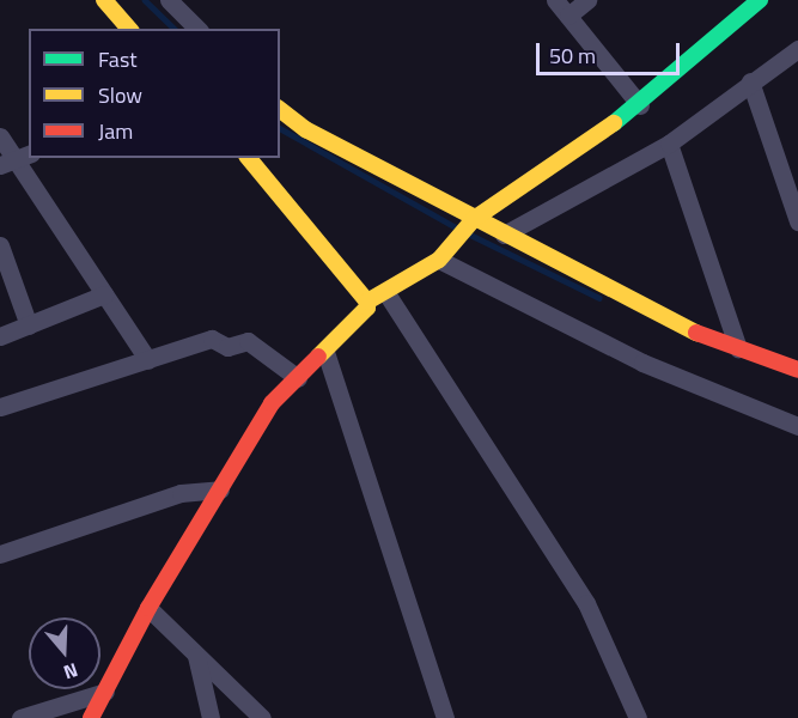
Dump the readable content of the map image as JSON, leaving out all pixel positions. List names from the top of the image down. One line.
{"legend":["Fast","Slow","Jam"],"scale_bar":"50 m","north":"bottom"}
